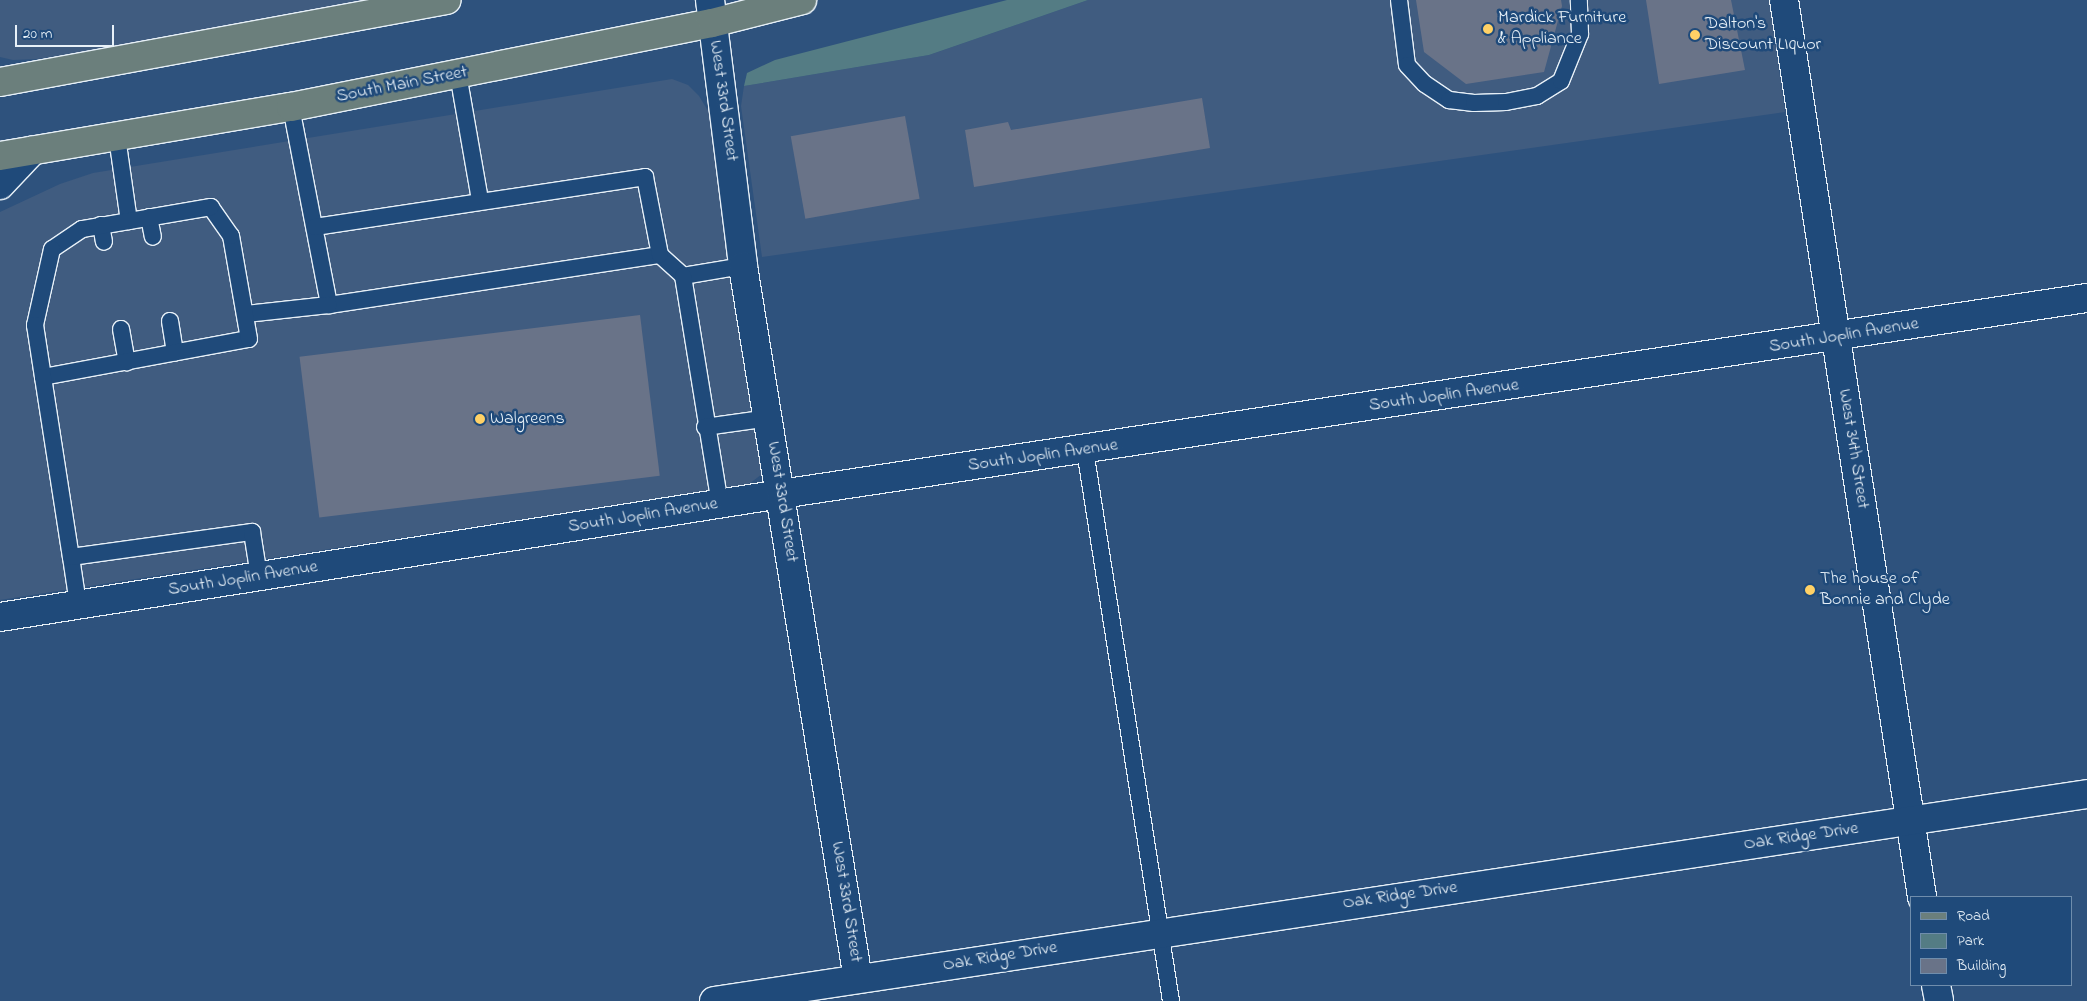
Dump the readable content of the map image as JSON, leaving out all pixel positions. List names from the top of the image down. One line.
{"streets":{"main road":["South Main Street"],"street":["West 33rd Street","South Joplin Avenue","West 34th Street","Oak Ridge Drive"]},"crossings":[["South Main Street","West 33rd Street"],["West 33rd Street","South Joplin Avenue"],["West 33rd Street","Oak Ridge Drive"],["South Joplin Avenue","West 34th Street"],["West 34th Street","Oak Ridge Drive"]],"places":["Mardick Furniture & Appliance","Dalton's Discount LIquor","Walgreens","The house of Bonnie and Clyde"],"legend":["Road","Park","Building"],"scale_bar":"20 m"}
